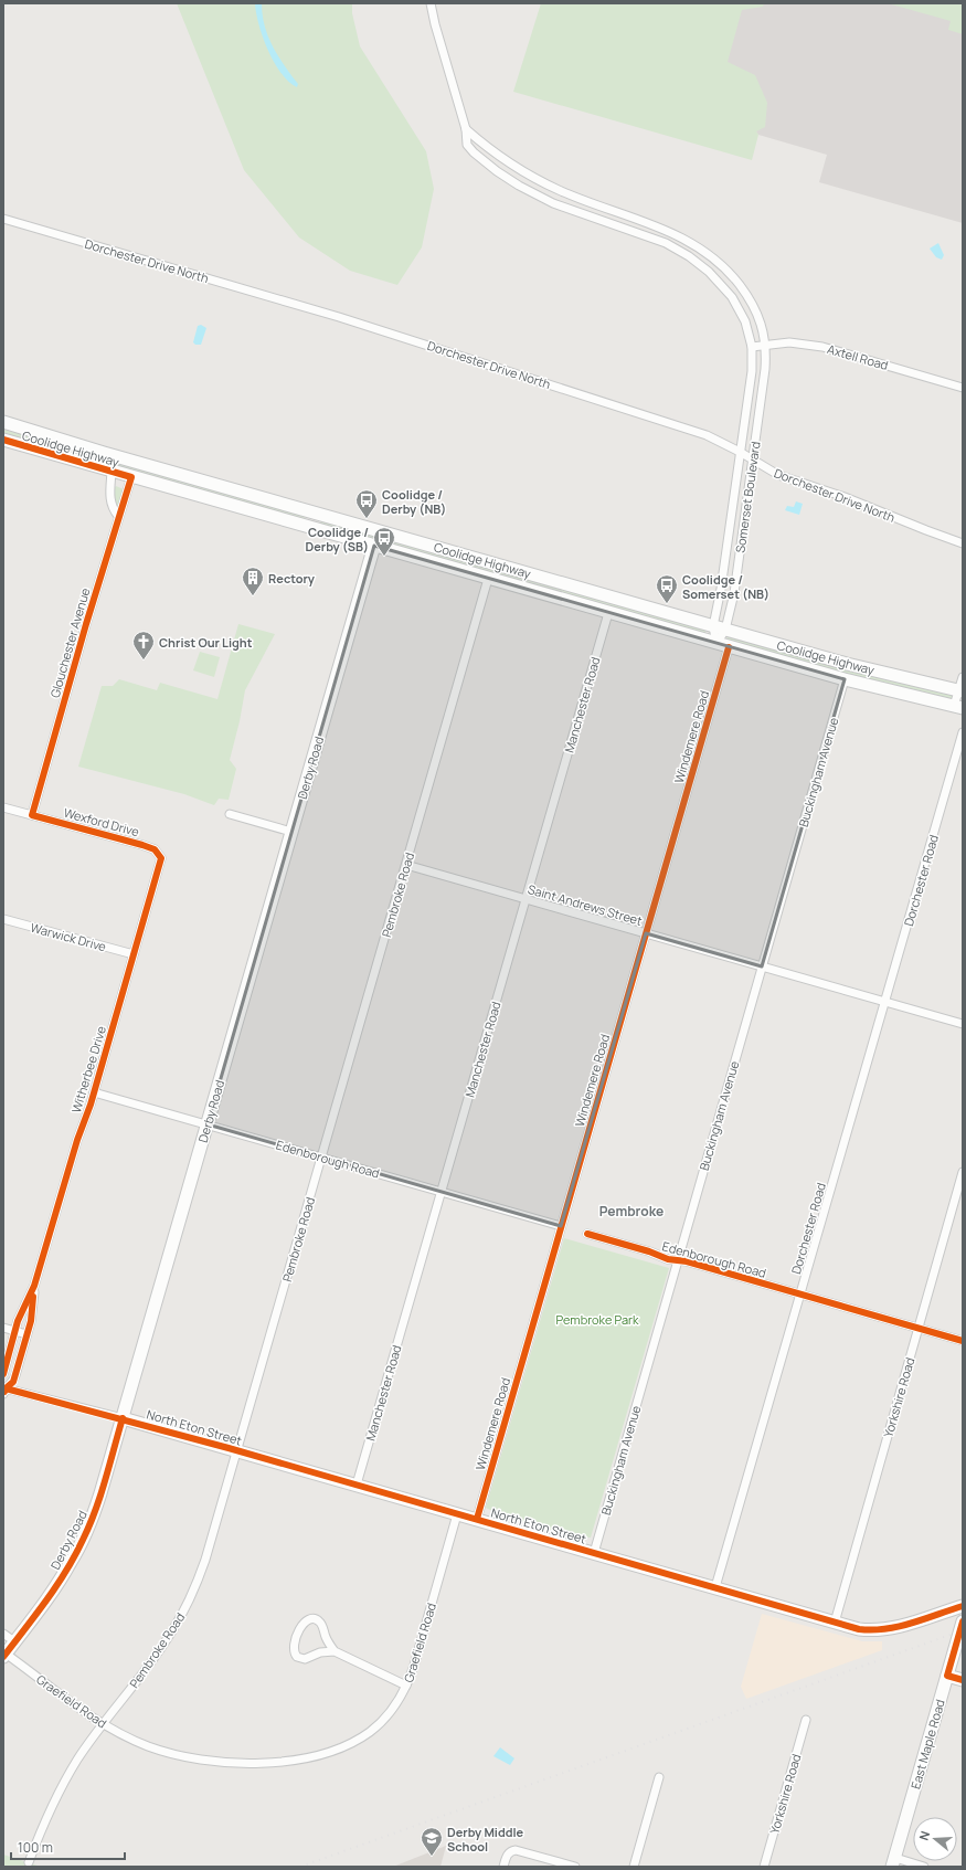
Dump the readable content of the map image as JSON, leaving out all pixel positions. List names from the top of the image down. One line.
{"streets":{"main road":["Coolidge Highway","Derby Road","North Eton Street","East Maple Road"],"street":["Dorchester Drive North","Axtell Road","Somerset Boulevard","Glouchester Avenue","Manchester Road","Windemere Road","Buckingham Avenue","Wexford Drive","Dorchester Road","Pembroke Road","Saint Andrews Street","Warwick Drive","Witherbee Drive","Edenborough Road","Yorkshire Road","Graefield Road"]},"crossings":[["Dorchester Drive North","Somerset Boulevard"],["Axtell Road","Somerset Boulevard"],["Coolidge Highway","Somerset Boulevard"],["Coolidge Highway","Glouchester Avenue"],["Coolidge Highway","Manchester Road"],["Coolidge Highway","Windemere Road"],["Coolidge Highway","Derby Road"],["Coolidge Highway","Buckingham Avenue"],["Coolidge Highway","Pembroke Road"],["Glouchester Avenue","Wexford Drive"],["Manchester Road","Saint Andrews Street"],["Manchester Road","Edenborough Road"],["Manchester Road","North Eton Street"],["Windemere Road","Saint Andrews Street"],["Windemere Road","Edenborough Road"],["Windemere Road","North Eton Street"],["Derby Road","Edenborough Road"],["Derby Road","North Eton Street"],["Derby Road","Graefield Road"],["Buckingham Avenue","Saint Andrews Street"],["Buckingham Avenue","Edenborough Road"],["Buckingham Avenue","North Eton Street"],["Wexford Drive","Witherbee Drive"],["Dorchester Road","Saint Andrews Street"],["Dorchester Road","Edenborough Road"],["Dorchester Road","North Eton Street"],["Pembroke Road","Saint Andrews Street"],["Pembroke Road","Edenborough Road"],["Pembroke Road","North Eton Street"],["Pembroke Road","Graefield Road"],["Warwick Drive","Witherbee Drive"],["Witherbee Drive","Edenborough Road"],["Witherbee Drive","North Eton Street"],["Edenborough Road","Yorkshire Road"],["Yorkshire Road","North Eton Street"],["North Eton Street","Graefield Road"]],"districts":["Pembroke"],"parks":["Pembroke Park"],"places":{"bus stop":["Coolidge / Derby (NB)","Coolidge / Derby (SB)","Coolidge / Somerset (NB)"],"building":["Rectory"],"church":["Christ Our Light"],"school or university":["Derby Middle School"]},"scale_bar":"100 m","north":"left"}
